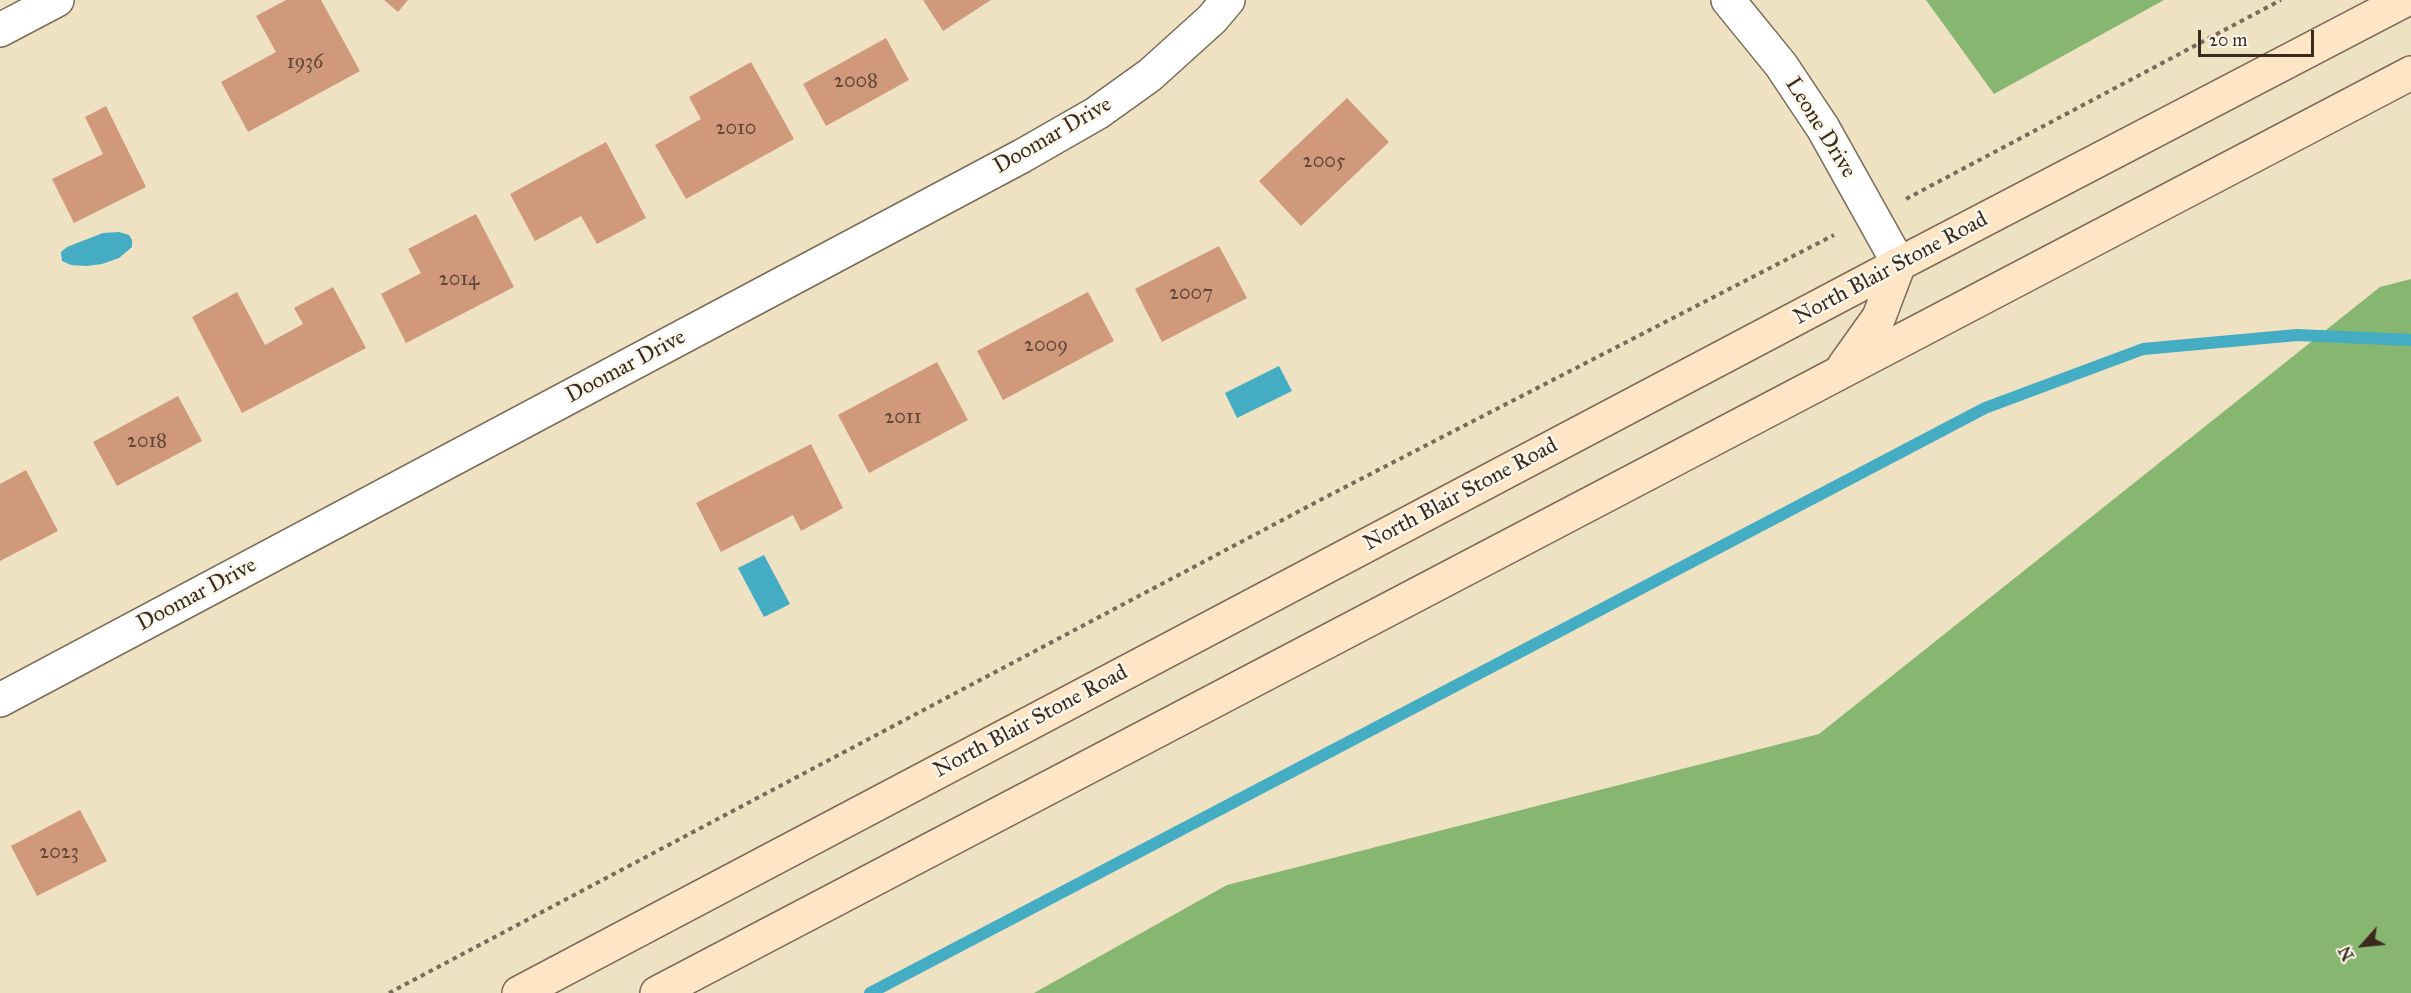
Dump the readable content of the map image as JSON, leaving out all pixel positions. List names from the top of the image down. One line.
{"streets":{"main road":["North Blair Stone Road"],"street":["Leone Drive","Doomar Drive"]},"crossings":[["Leone Drive","North Blair Stone Road"]],"house_numbers":["1936","2008","2010","2005","2014","2007","2009","2011","2018","2023"],"scale_bar":"20 m","north":"bottom left"}
